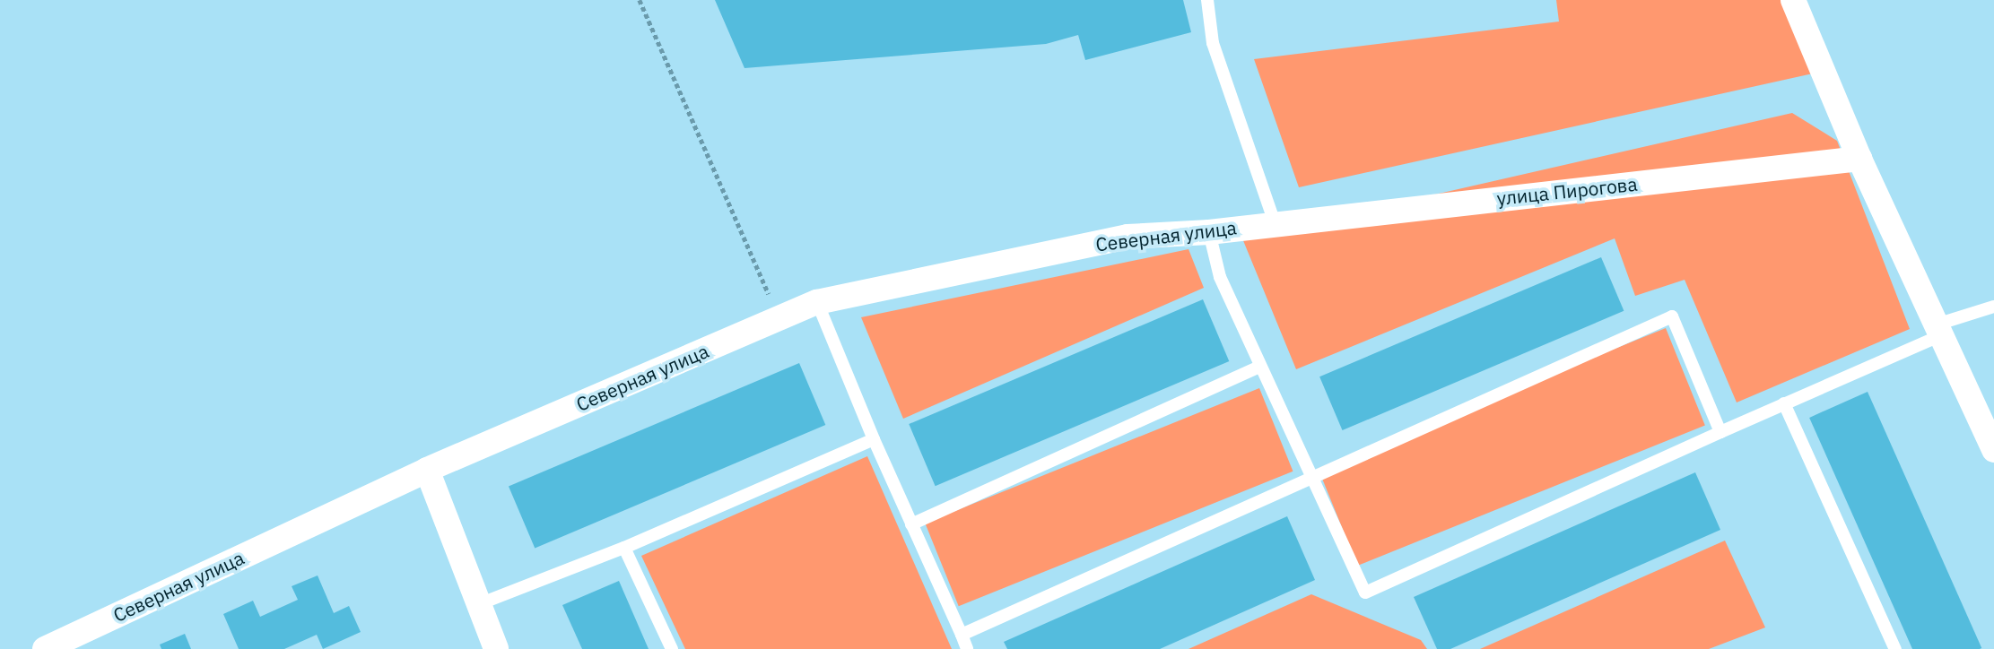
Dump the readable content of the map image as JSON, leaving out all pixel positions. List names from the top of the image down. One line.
{"streets":{"street":["улица Пирогова","Северная улица"]},"crossings":[["улица Пирогова","Северная улица"]]}
